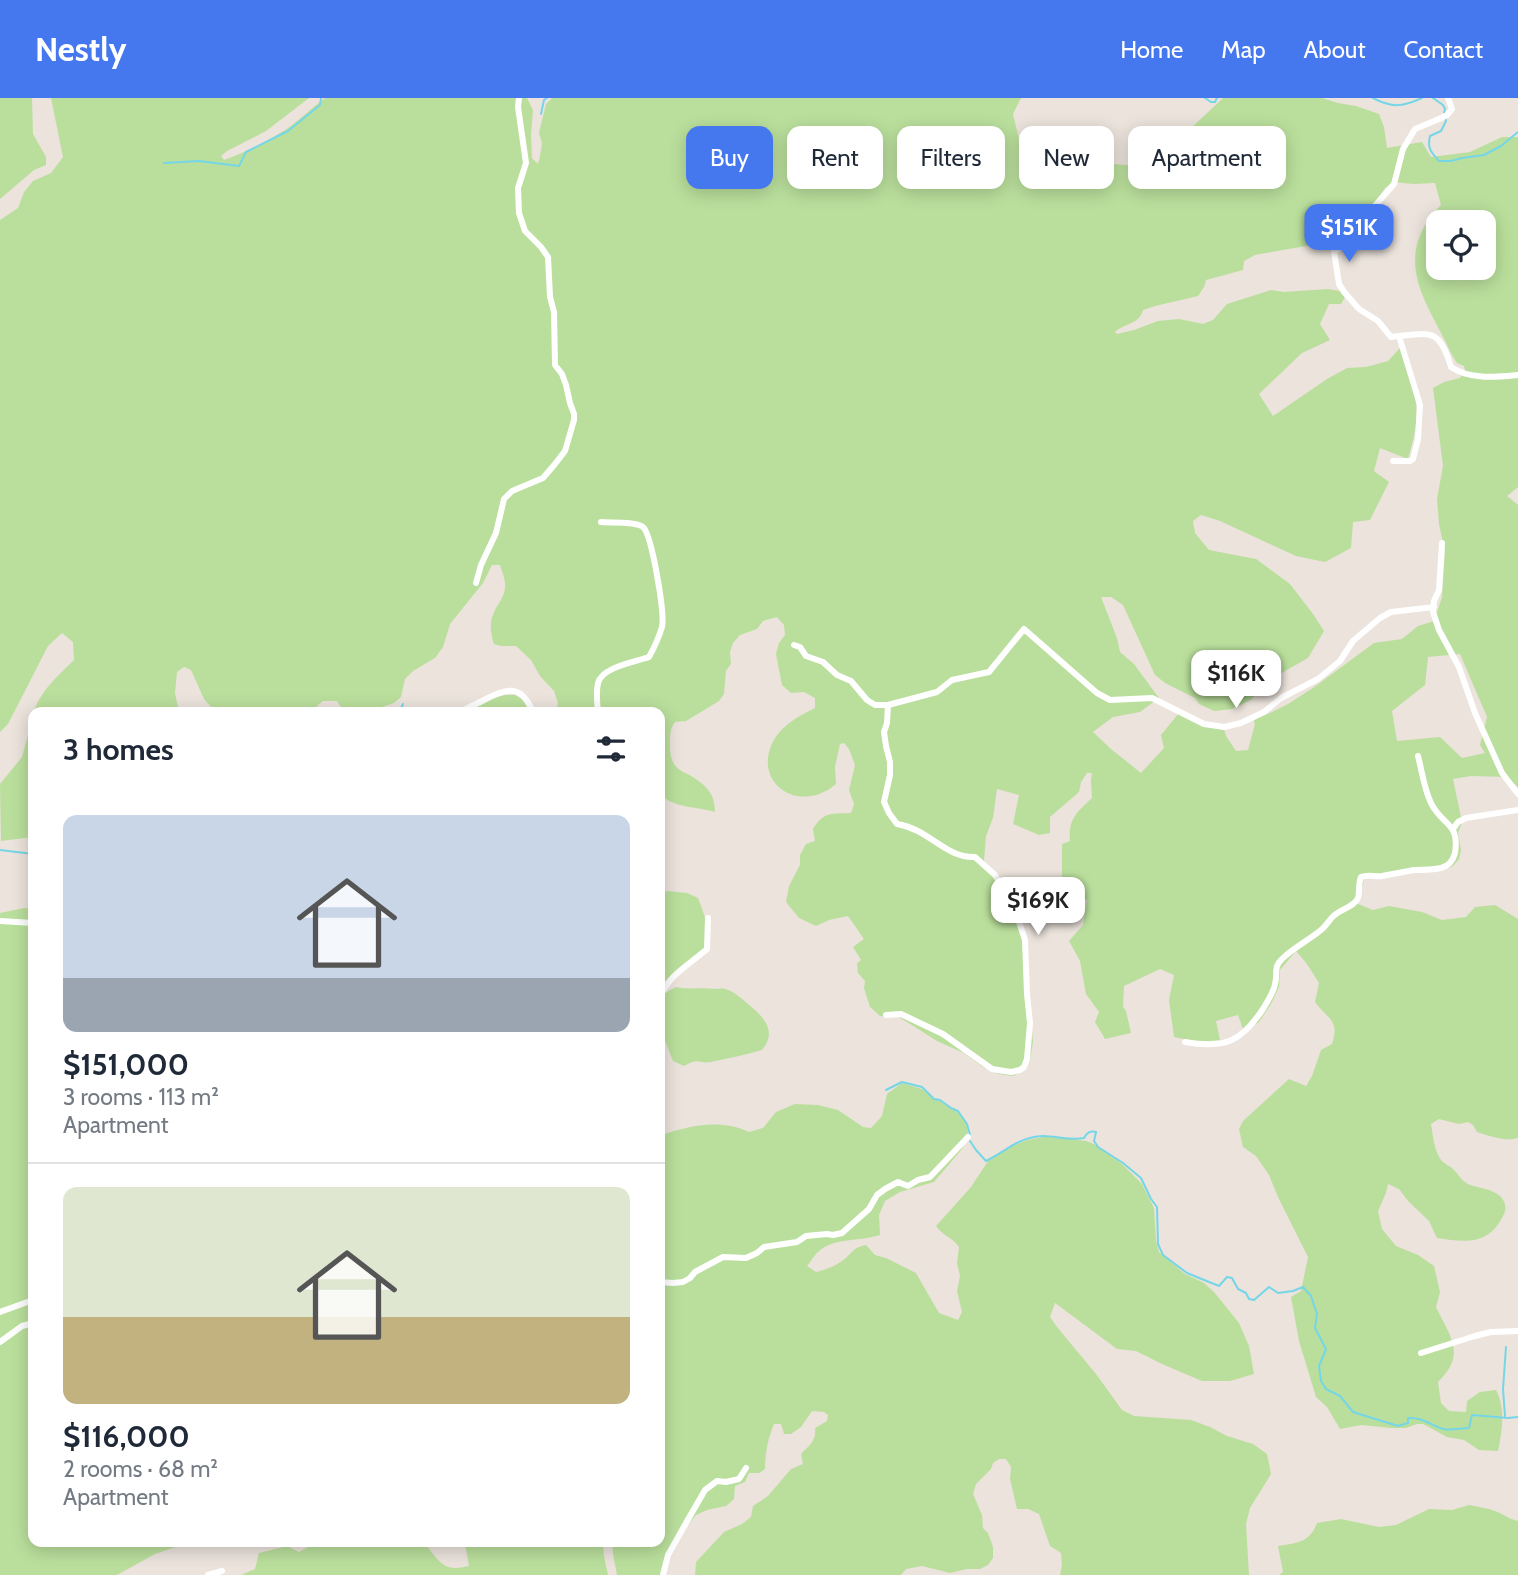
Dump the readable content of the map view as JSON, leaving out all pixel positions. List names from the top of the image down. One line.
{"page":{"header":"Nestly","nav":["Home","Map","About","Contact"],"chip":["Buy","Rent","Filters","New","Apartment"],"price":["$151K","$116K","$169K"],"heading":"3 homes","list":[{"name":"$151,000","note":"3 rooms · 113 m² · Apartment"},{"name":"$116,000","note":"2 rooms · 68 m² · Apartment"}]}}
